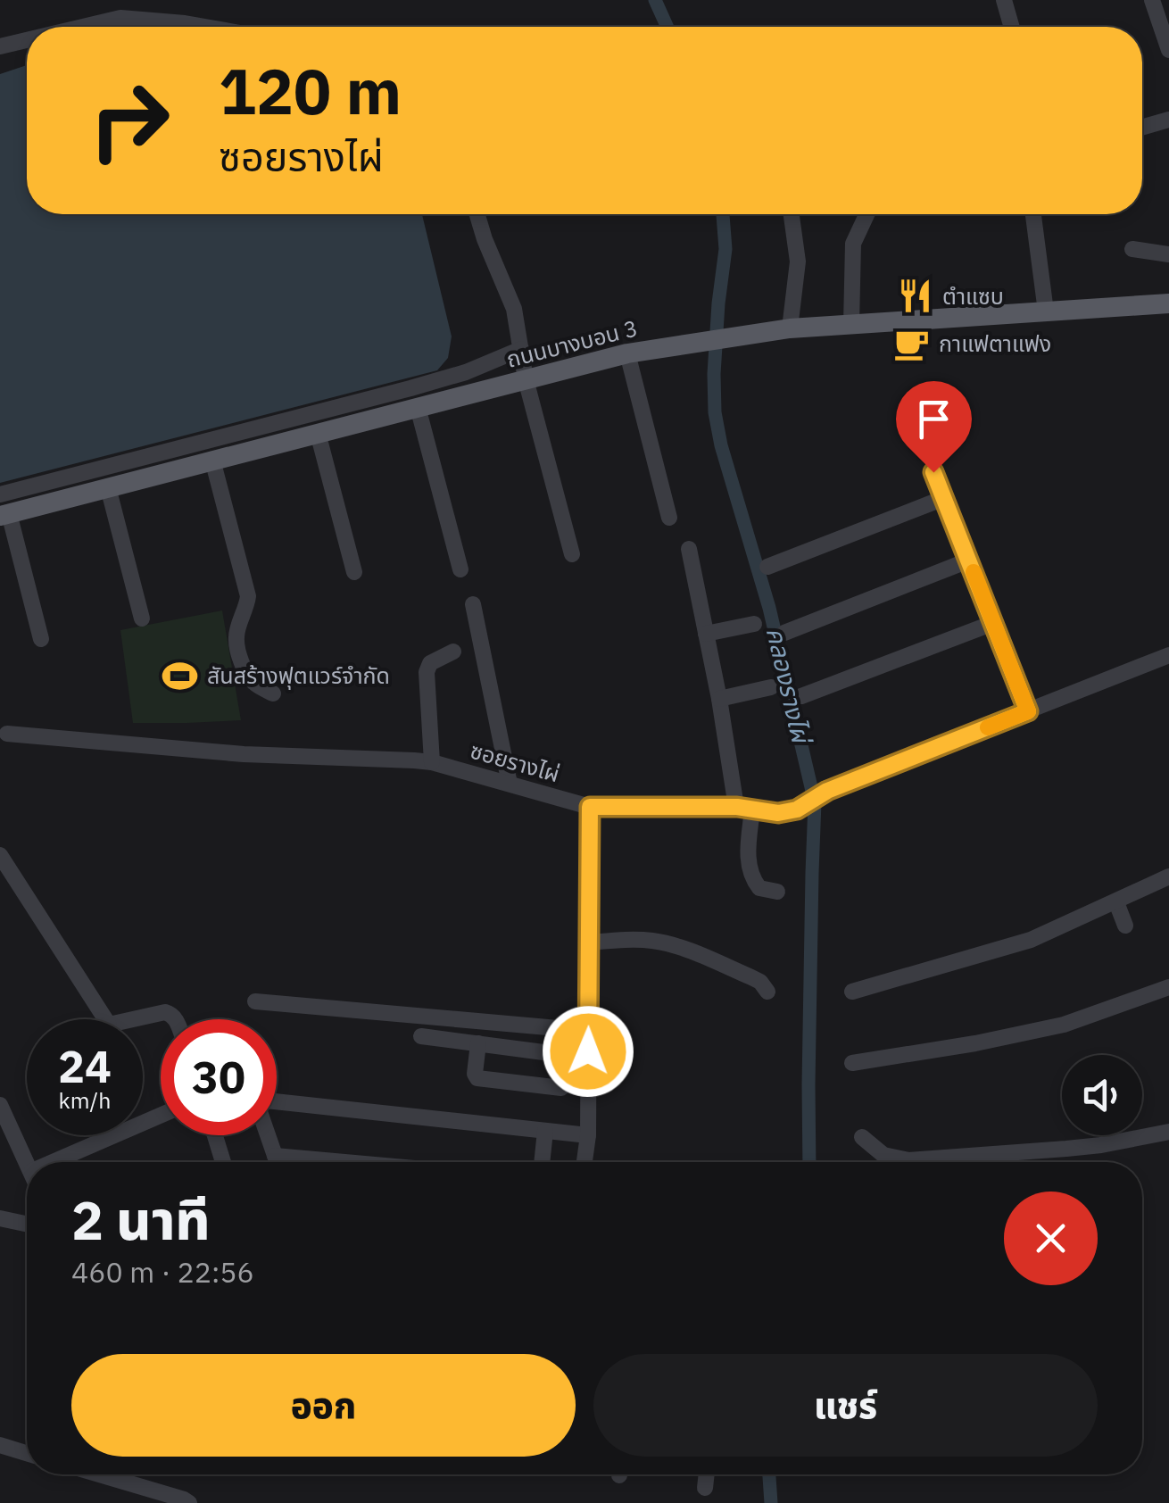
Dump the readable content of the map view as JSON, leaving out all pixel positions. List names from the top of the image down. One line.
{"streets":{"main road":["ถนนบางบอน 3"],"street":["ซอยรางไผ่"]},"water":["คลองรางไผ่"],"places":{"restaurant":["ตำแซบ"],"cafe":["กาแฟตาแฟง"],"sports":["สันสร้างฟุตแวร์จำกัด"]},"page":{"turn":["120 m","ซอยรางไผ่"],"speed":"24 km/h","limit":"30","heading":["2 นาที","460 m · 22:56"],"buttons":["ออก","แชร์"]}}
